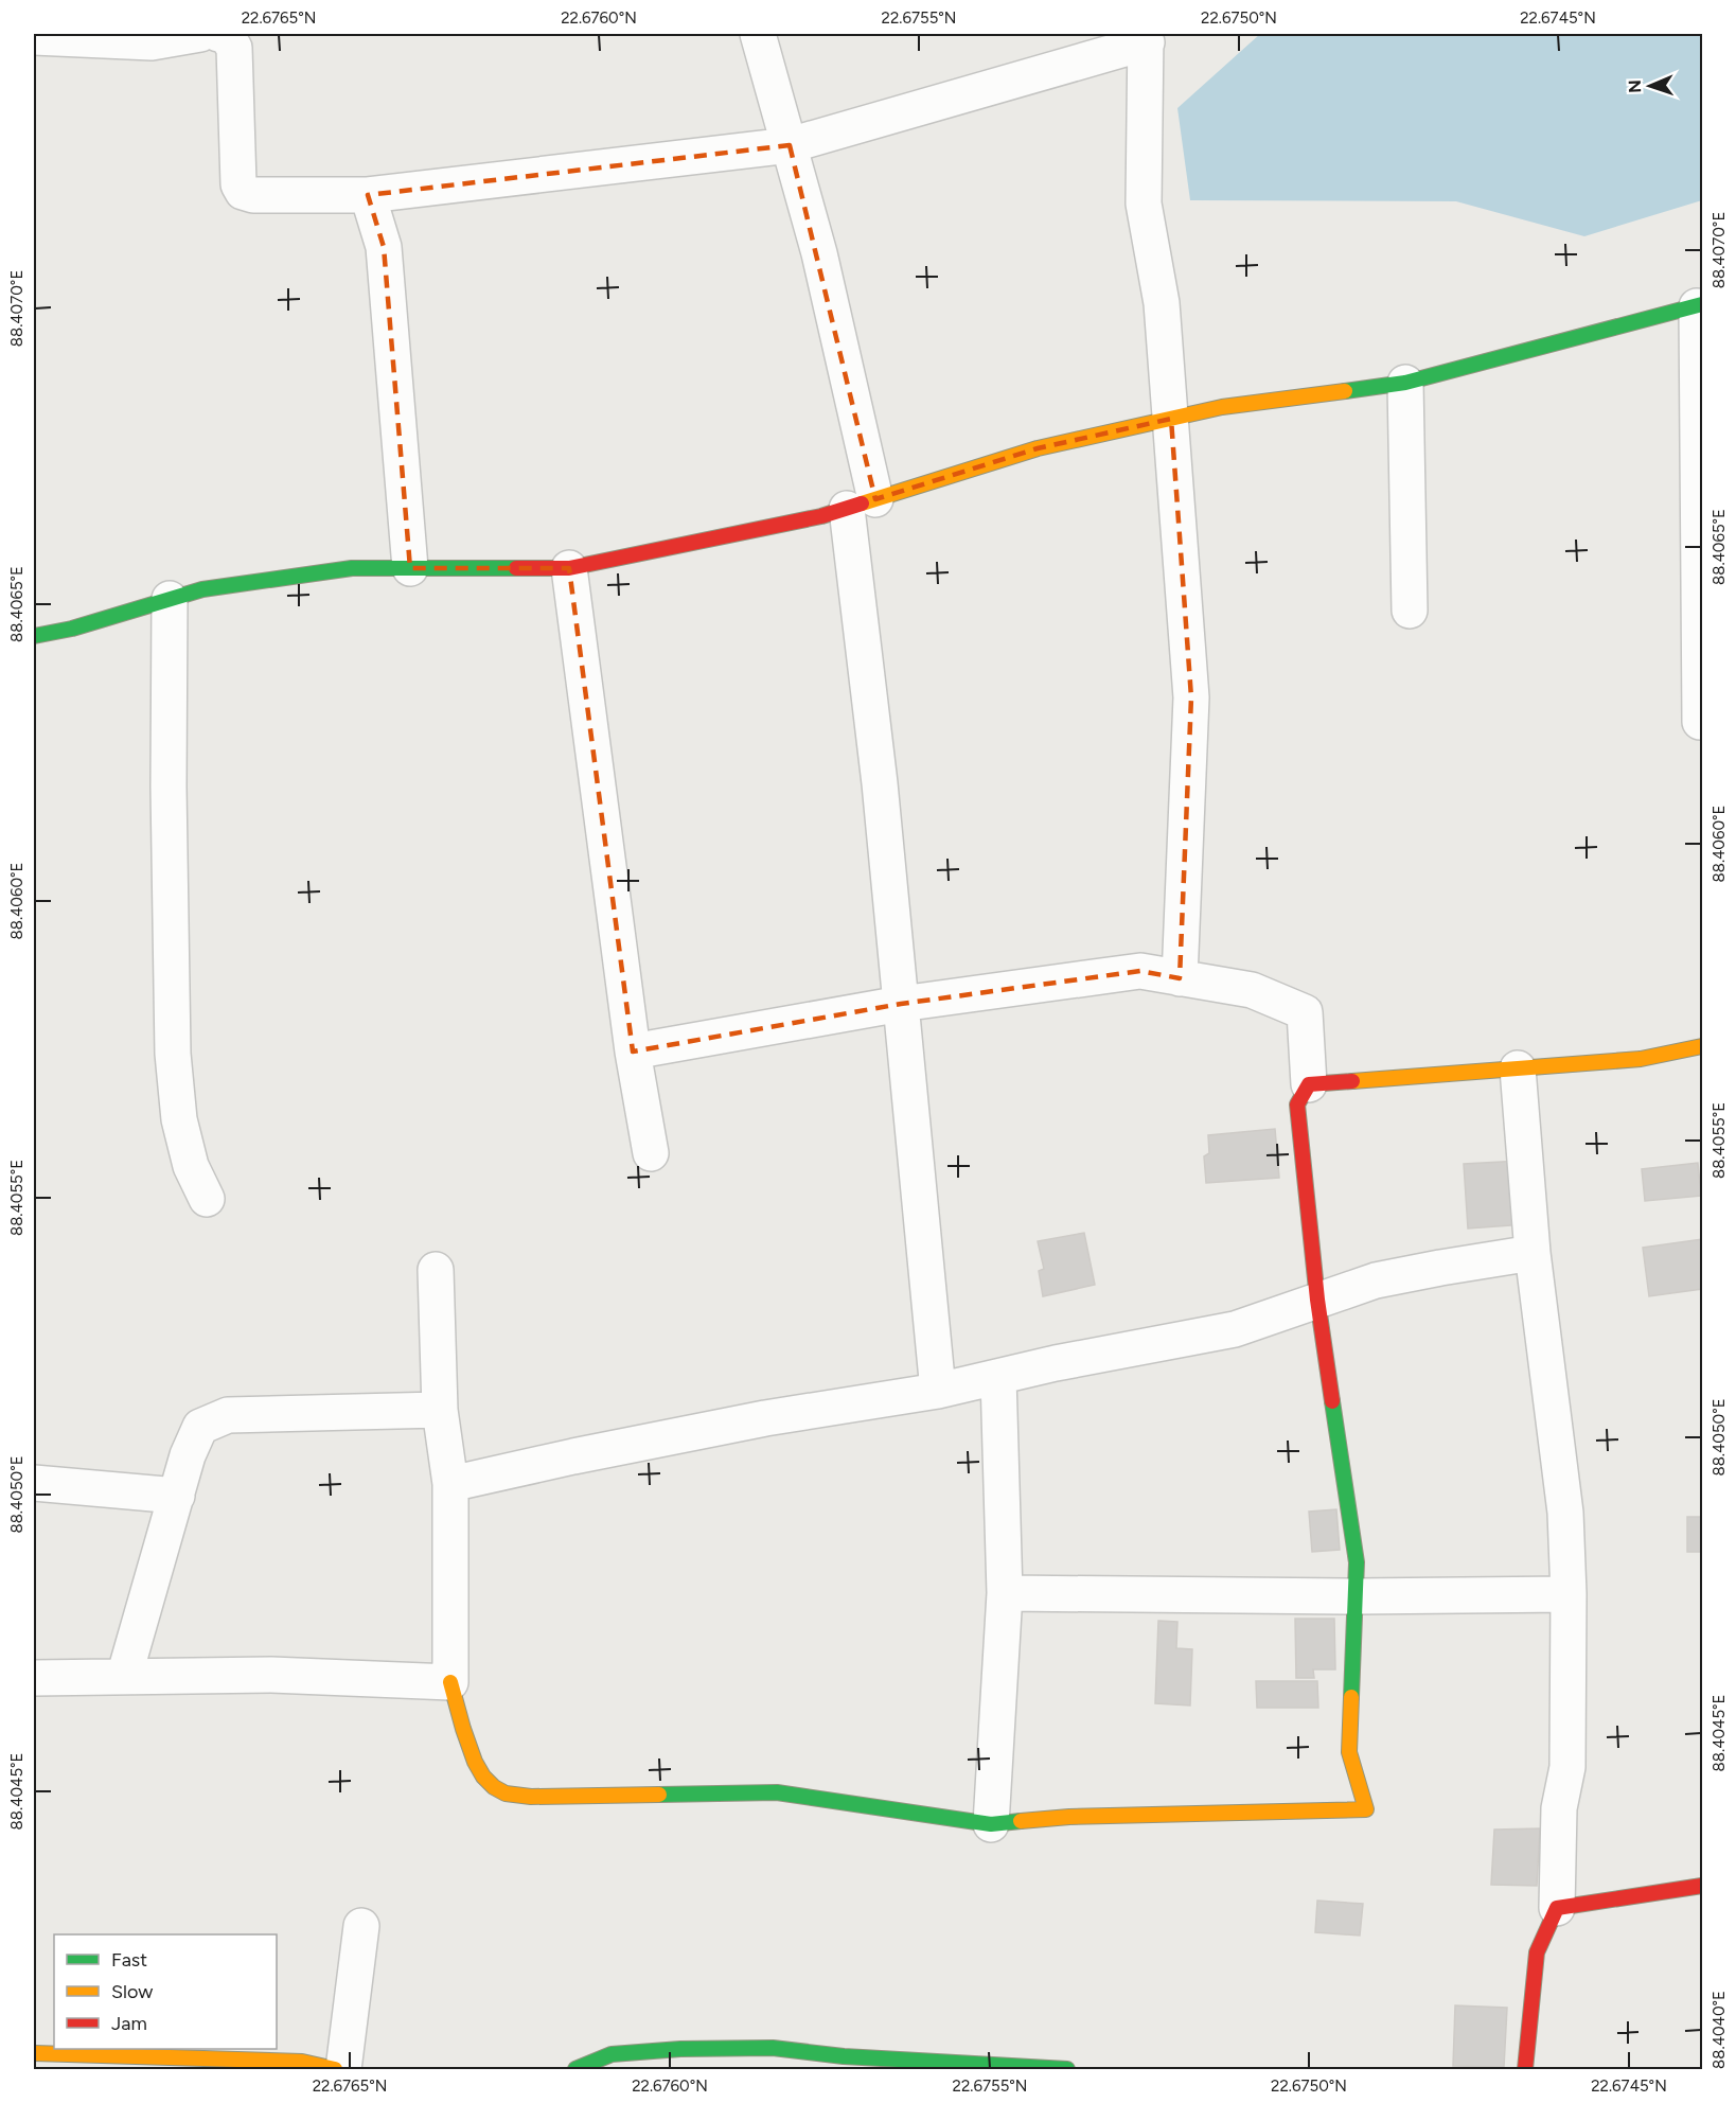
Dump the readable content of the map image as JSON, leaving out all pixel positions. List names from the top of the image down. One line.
{"legend":["Fast","Slow","Jam"],"north":"left","coordinates":["22.6765°N","22.6760°N","22.6755°N","22.6750°N","22.6745°N","88.4070°E","88.4065°E","88.4060°E","88.4055°E","88.4050°E","88.4045°E","88.4040°E"]}
